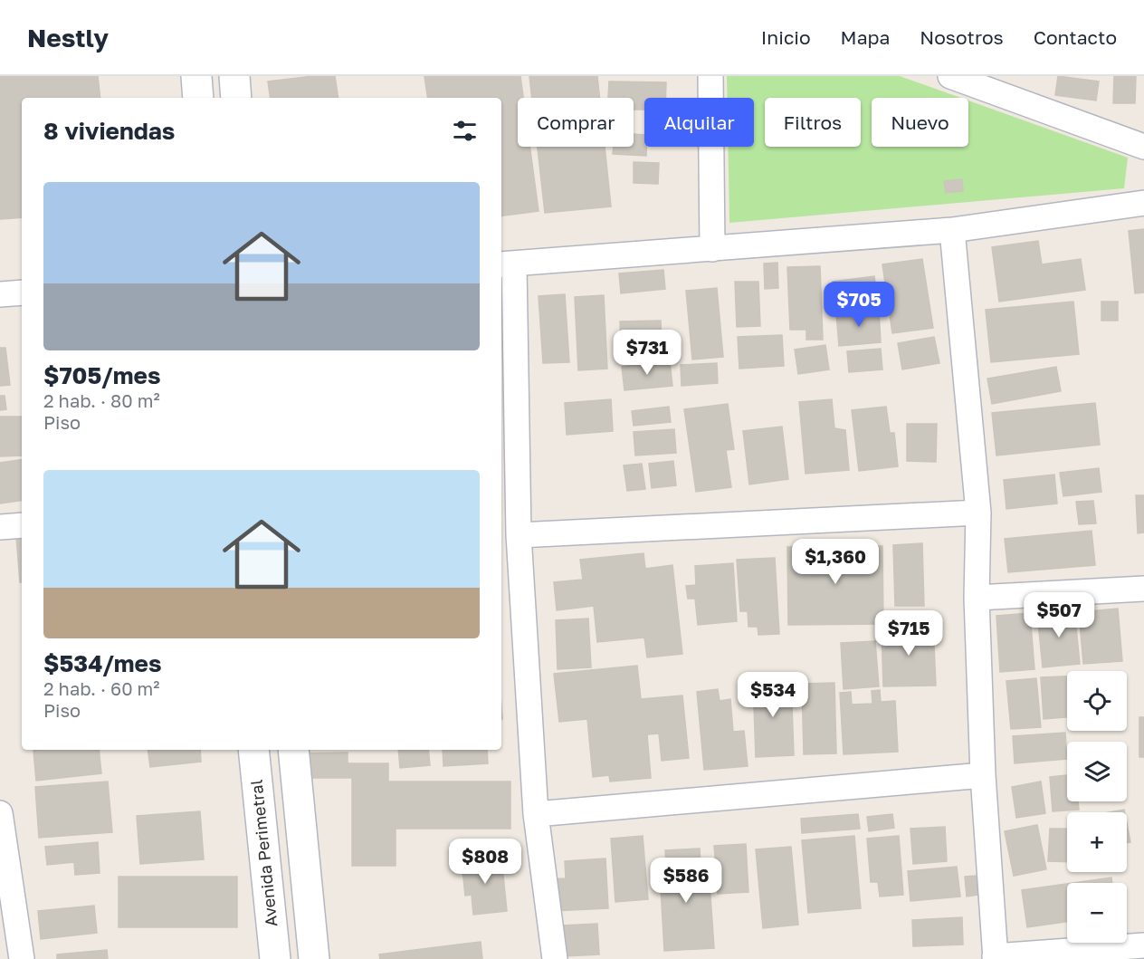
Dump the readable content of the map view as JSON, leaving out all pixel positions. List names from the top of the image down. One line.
{"streets":{"street":["Avenida Perimetral"]},"page":{"header":"Nestly","nav":["Inicio","Mapa","Nosotros","Contacto"],"chip":["Comprar","Alquilar","Filtros","Nuevo"],"heading":"8 viviendas","list":[{"name":"$705/mes","note":"2 hab. · 80 m² · Piso"},{"name":"$534/mes","note":"2 hab. · 60 m² · Piso"}],"price":["$705","$731","$1,360","$507","$715","$534","$808","$586"],"map_buttons":["+","−"]}}
